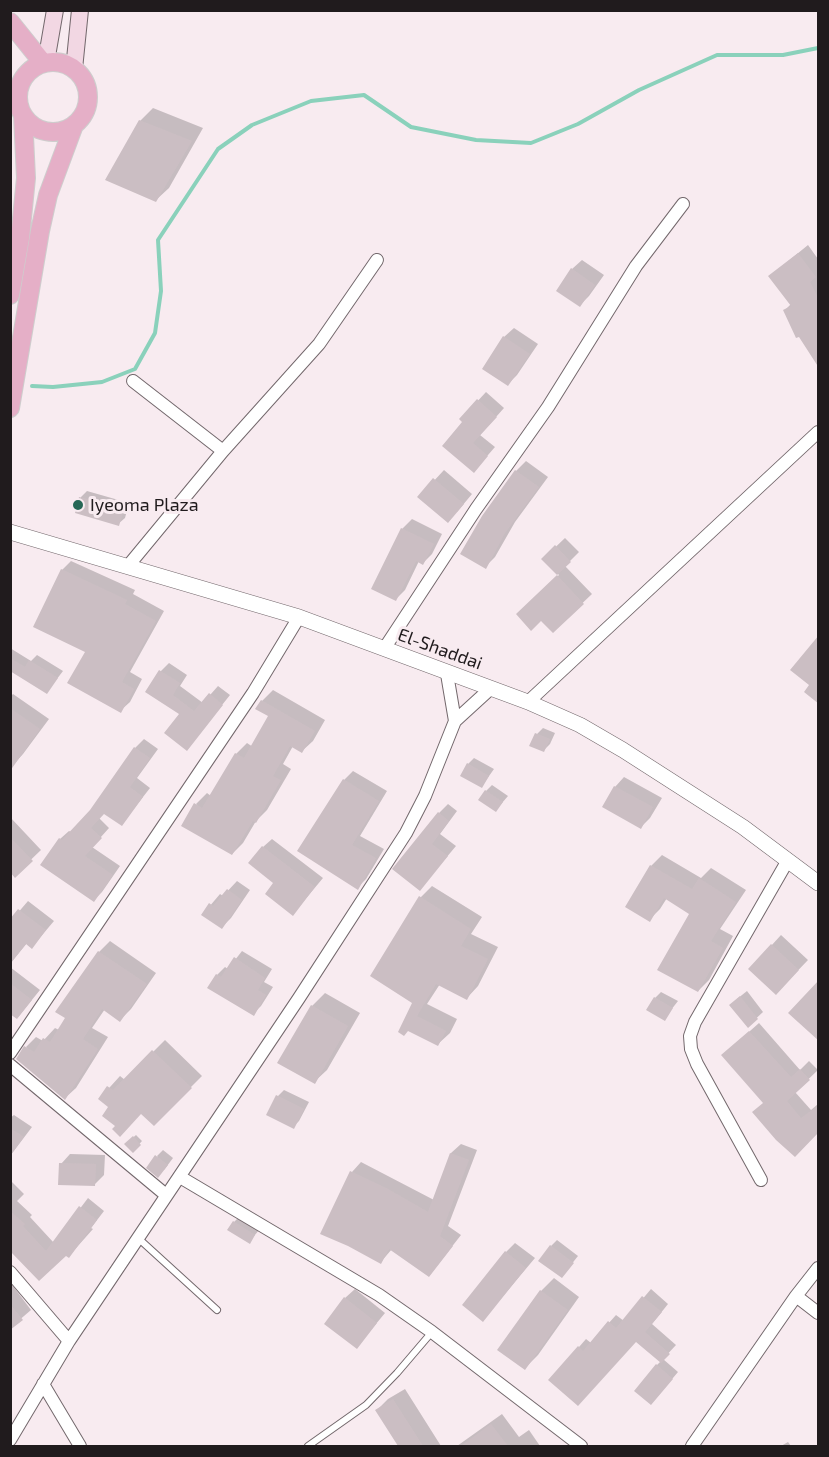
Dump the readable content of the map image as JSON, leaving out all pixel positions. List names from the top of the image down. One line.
{"streets":{"street":["El-Shaddai"]},"places":["Iyeoma Plaza"]}
